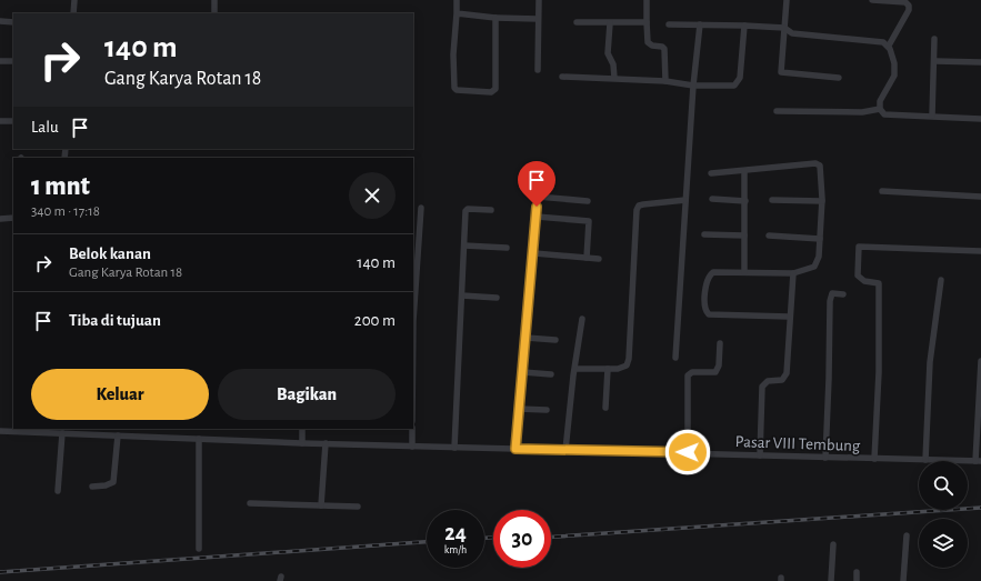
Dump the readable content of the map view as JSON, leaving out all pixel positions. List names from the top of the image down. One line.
{"streets":{"street":["Pasar VIII Tembung"]},"page":{"turn":["140 m","Gang Karya Rotan 18"],"then":"Lalu","heading":["1 mnt","340 m · 17:18"],"list":[{"name":"Belok kanan","note":"Gang Karya Rotan 18","value":"140 m"},{"name":"Tiba di tujuan","value":"200 m"}],"buttons":["Keluar","Bagikan"],"speed":"24 km/h","limit":"30"}}
